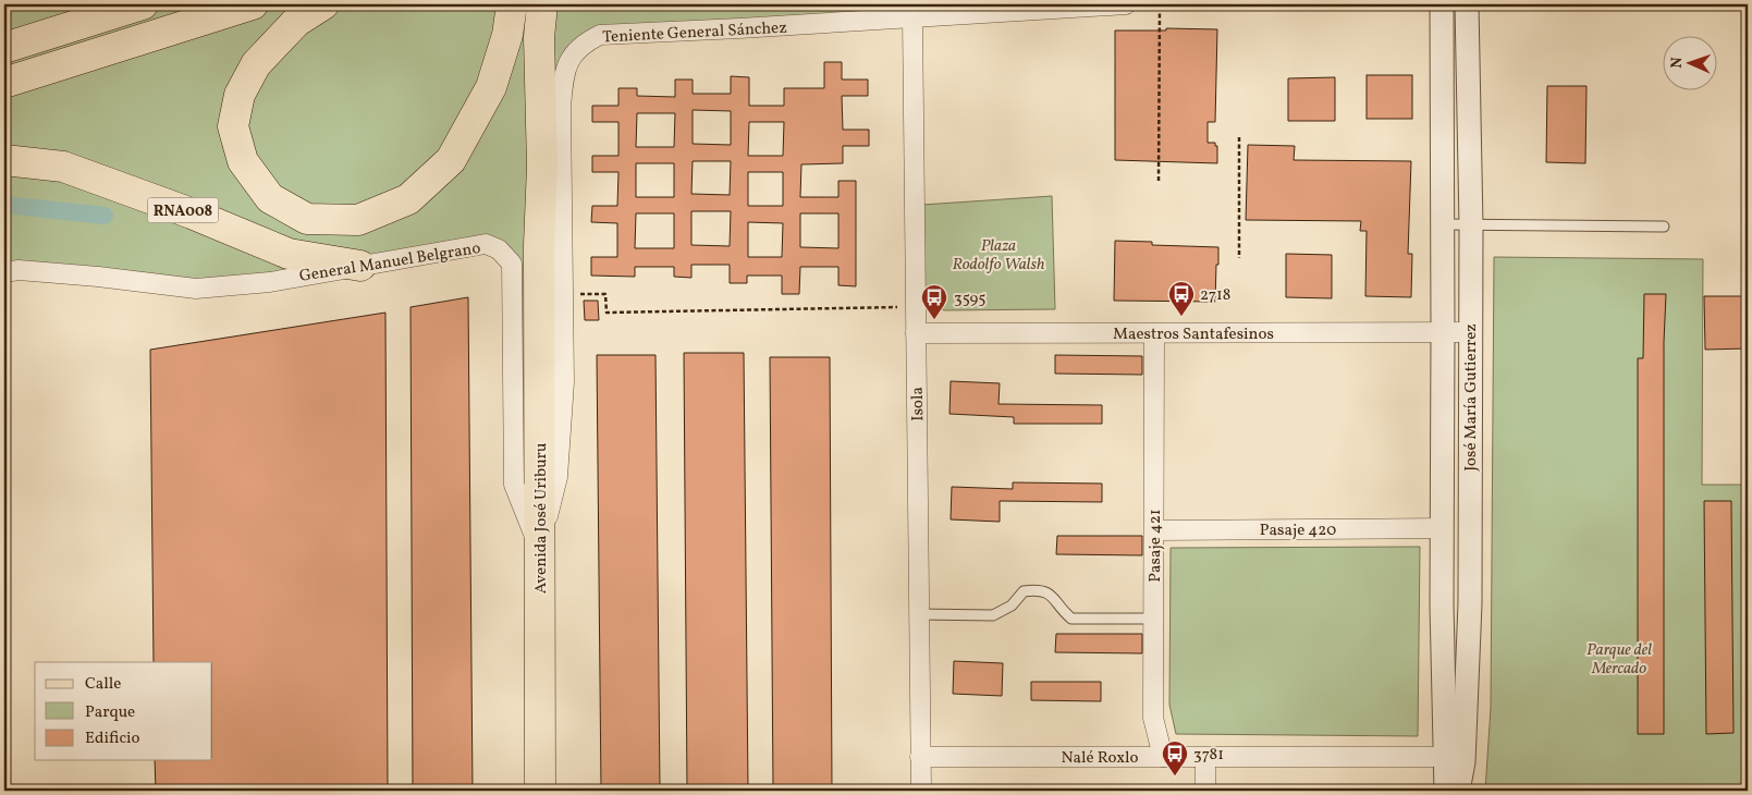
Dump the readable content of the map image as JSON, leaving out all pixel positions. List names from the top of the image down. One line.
{"streets":{"main road":["RNA008","Avenida José Uriburu"],"street":["Teniente General Sánchez","General Manuel Belgrano","Maestros Santafesinos","José María Gutierrez","Isola","Pasaje 420","Pasaje 421","Nalé Roxlo"]},"crossings":[["Teniente General Sánchez","General Manuel Belgrano"],["Teniente General Sánchez","Isola"],["Teniente General Sánchez","Avenida José Uriburu"],["RNA008","General Manuel Belgrano"],["General Manuel Belgrano","Avenida José Uriburu"],["Maestros Santafesinos","José María Gutierrez"],["Maestros Santafesinos","Isola"],["Maestros Santafesinos","Pasaje 421"],["José María Gutierrez","Pasaje 420"],["José María Gutierrez","Nalé Roxlo"],["Isola","Nalé Roxlo"],["Pasaje 420","Pasaje 421"],["Pasaje 421","Nalé Roxlo"]],"parks":["Plaza Rodolfo Walsh","Parque del Mercado"],"places":{"bus stop":["2718","3595","3781"]},"legend":["Calle","Parque","Edificio"],"north":"left"}
